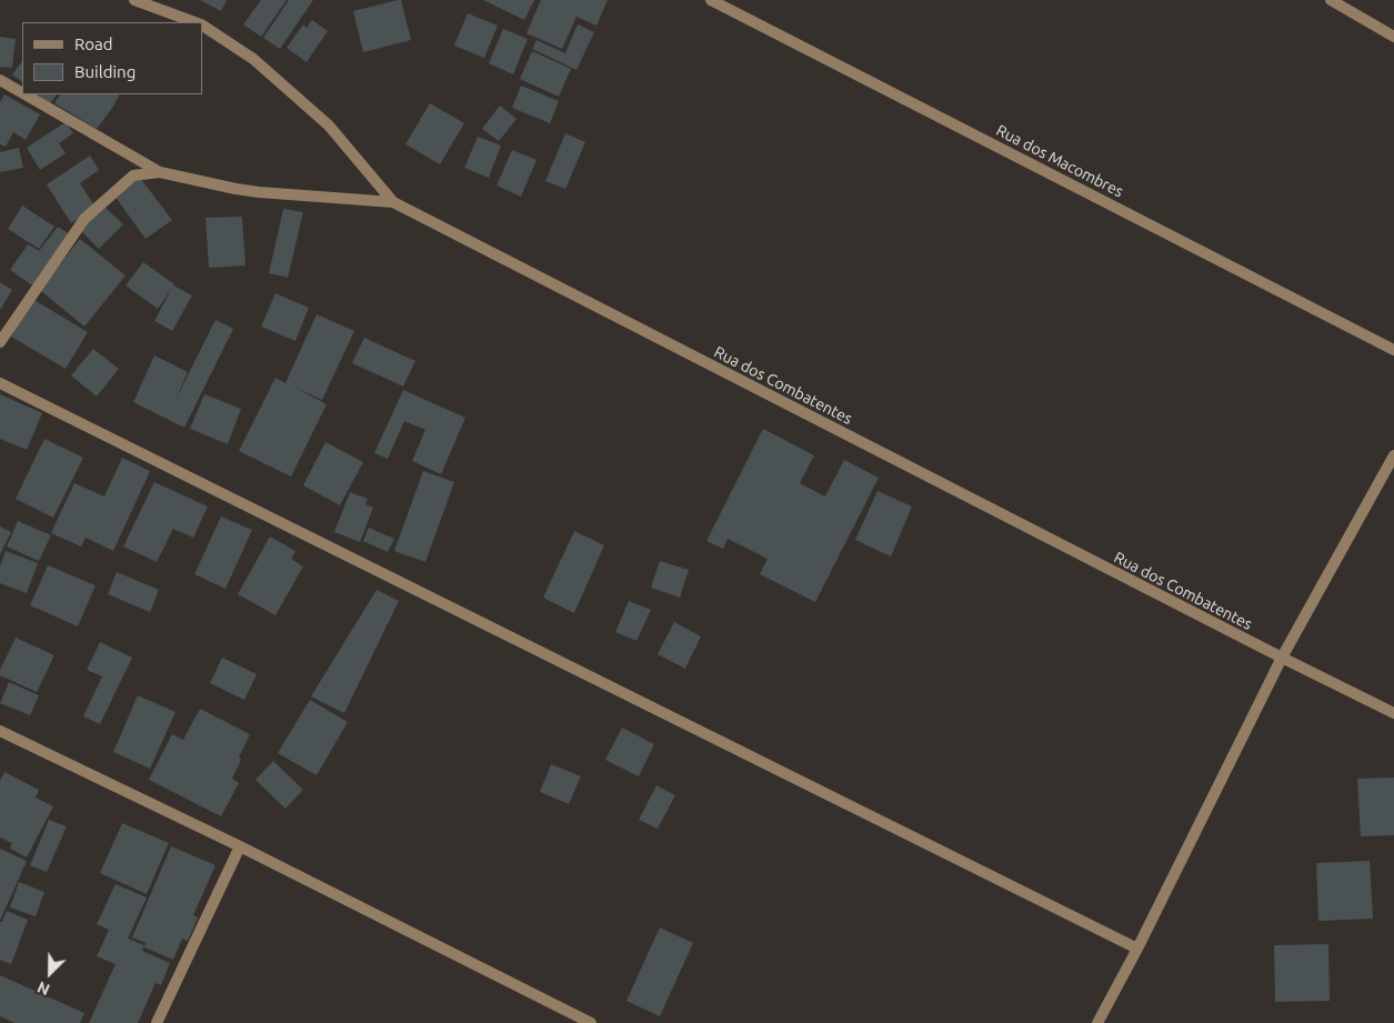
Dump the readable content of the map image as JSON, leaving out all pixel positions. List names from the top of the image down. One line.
{"streets":{"street":["Rua dos Macombres","Rua dos Combatentes"]},"legend":["Road","Building"],"north":"bottom left"}
